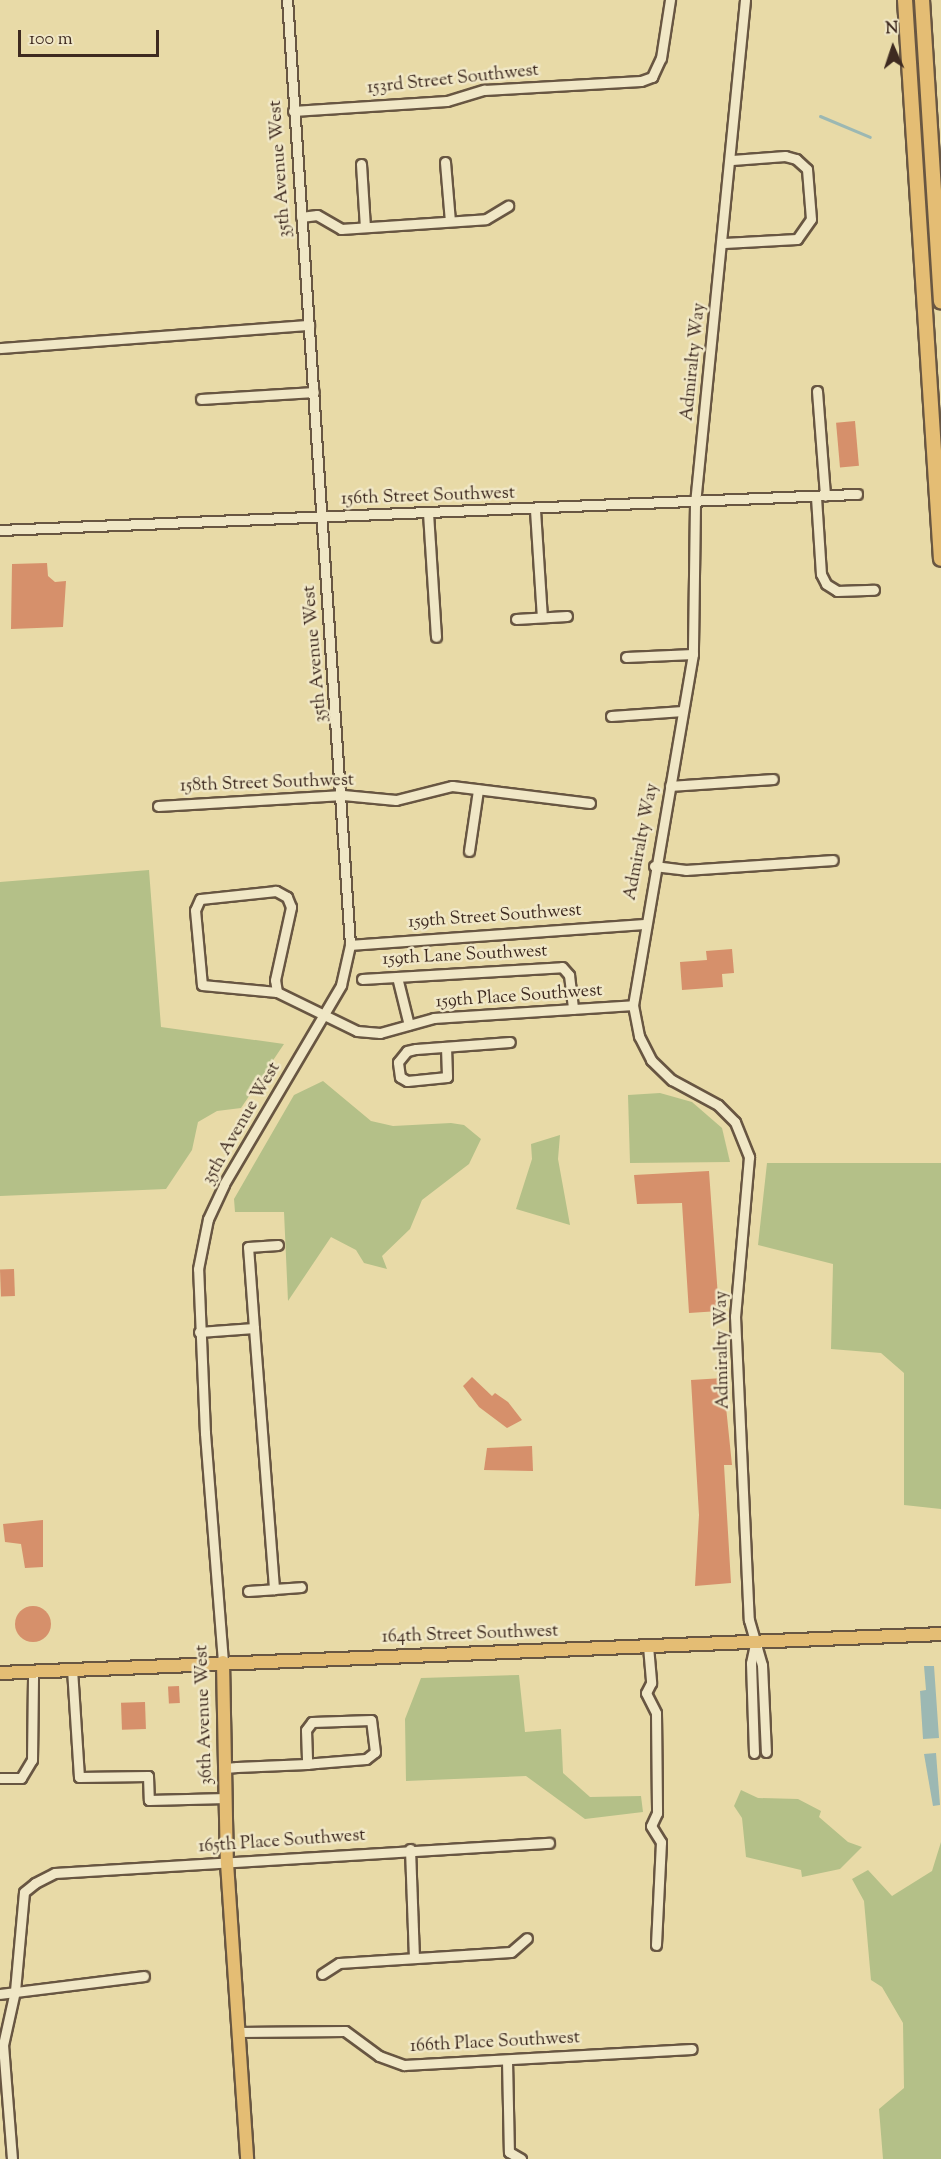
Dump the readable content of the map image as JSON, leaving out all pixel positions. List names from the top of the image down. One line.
{"streets":{"main road":["164th Street Southwest","36th Avenue West"],"street":["153rd Street Southwest","35th Avenue West","Admiralty Way","156th Street Southwest","158th Street Southwest","159th Street Southwest","159th Lane Southwest","159th Place Southwest","165th Place Southwest","166th Place Southwest"]},"crossings":[["153rd Street Southwest","35th Avenue West"],["35th Avenue West","156th Street Southwest"],["35th Avenue West","158th Street Southwest"],["35th Avenue West","159th Street Southwest"],["35th Avenue West","159th Place Southwest"],["35th Avenue West","36th Avenue West"],["Admiralty Way","156th Street Southwest"],["Admiralty Way","159th Street Southwest"],["Admiralty Way","159th Place Southwest"],["Admiralty Way","164th Street Southwest"],["159th Lane Southwest","159th Place Southwest"],["164th Street Southwest","36th Avenue West"],["36th Avenue West","165th Place Southwest"],["36th Avenue West","166th Place Southwest"]],"scale_bar":"100 m","north":"top"}
